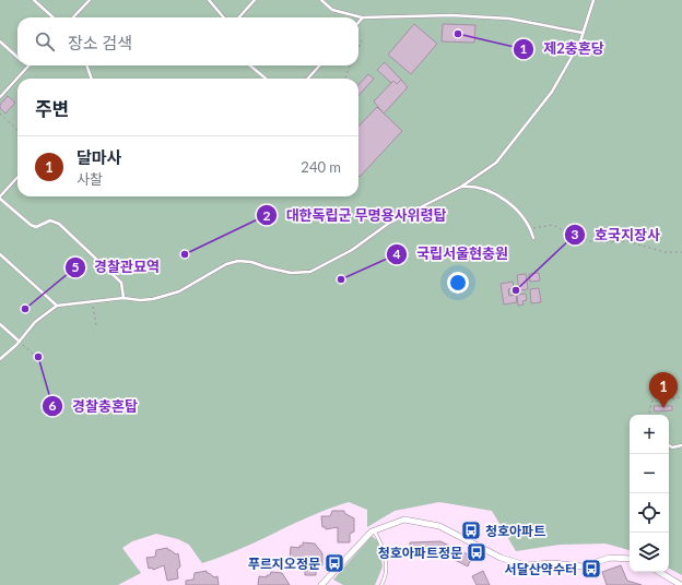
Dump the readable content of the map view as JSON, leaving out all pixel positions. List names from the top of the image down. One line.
{"places":{"other":["제2충혼당","대한독립군 무명용사위령탑","국립서울현충원","호국지장사","경찰관묘역","경찰충혼탑"],"bus stop":["청호아파트","청호아파트정문","푸르지오정문","서달산약수터"]},"page":{"search":"장소 검색","heading":"주변","list":[{"mark":"1","name":"달마사","note":"사찰","value":"240 m"}],"pins":"1","map_buttons":["+","−"]}}
